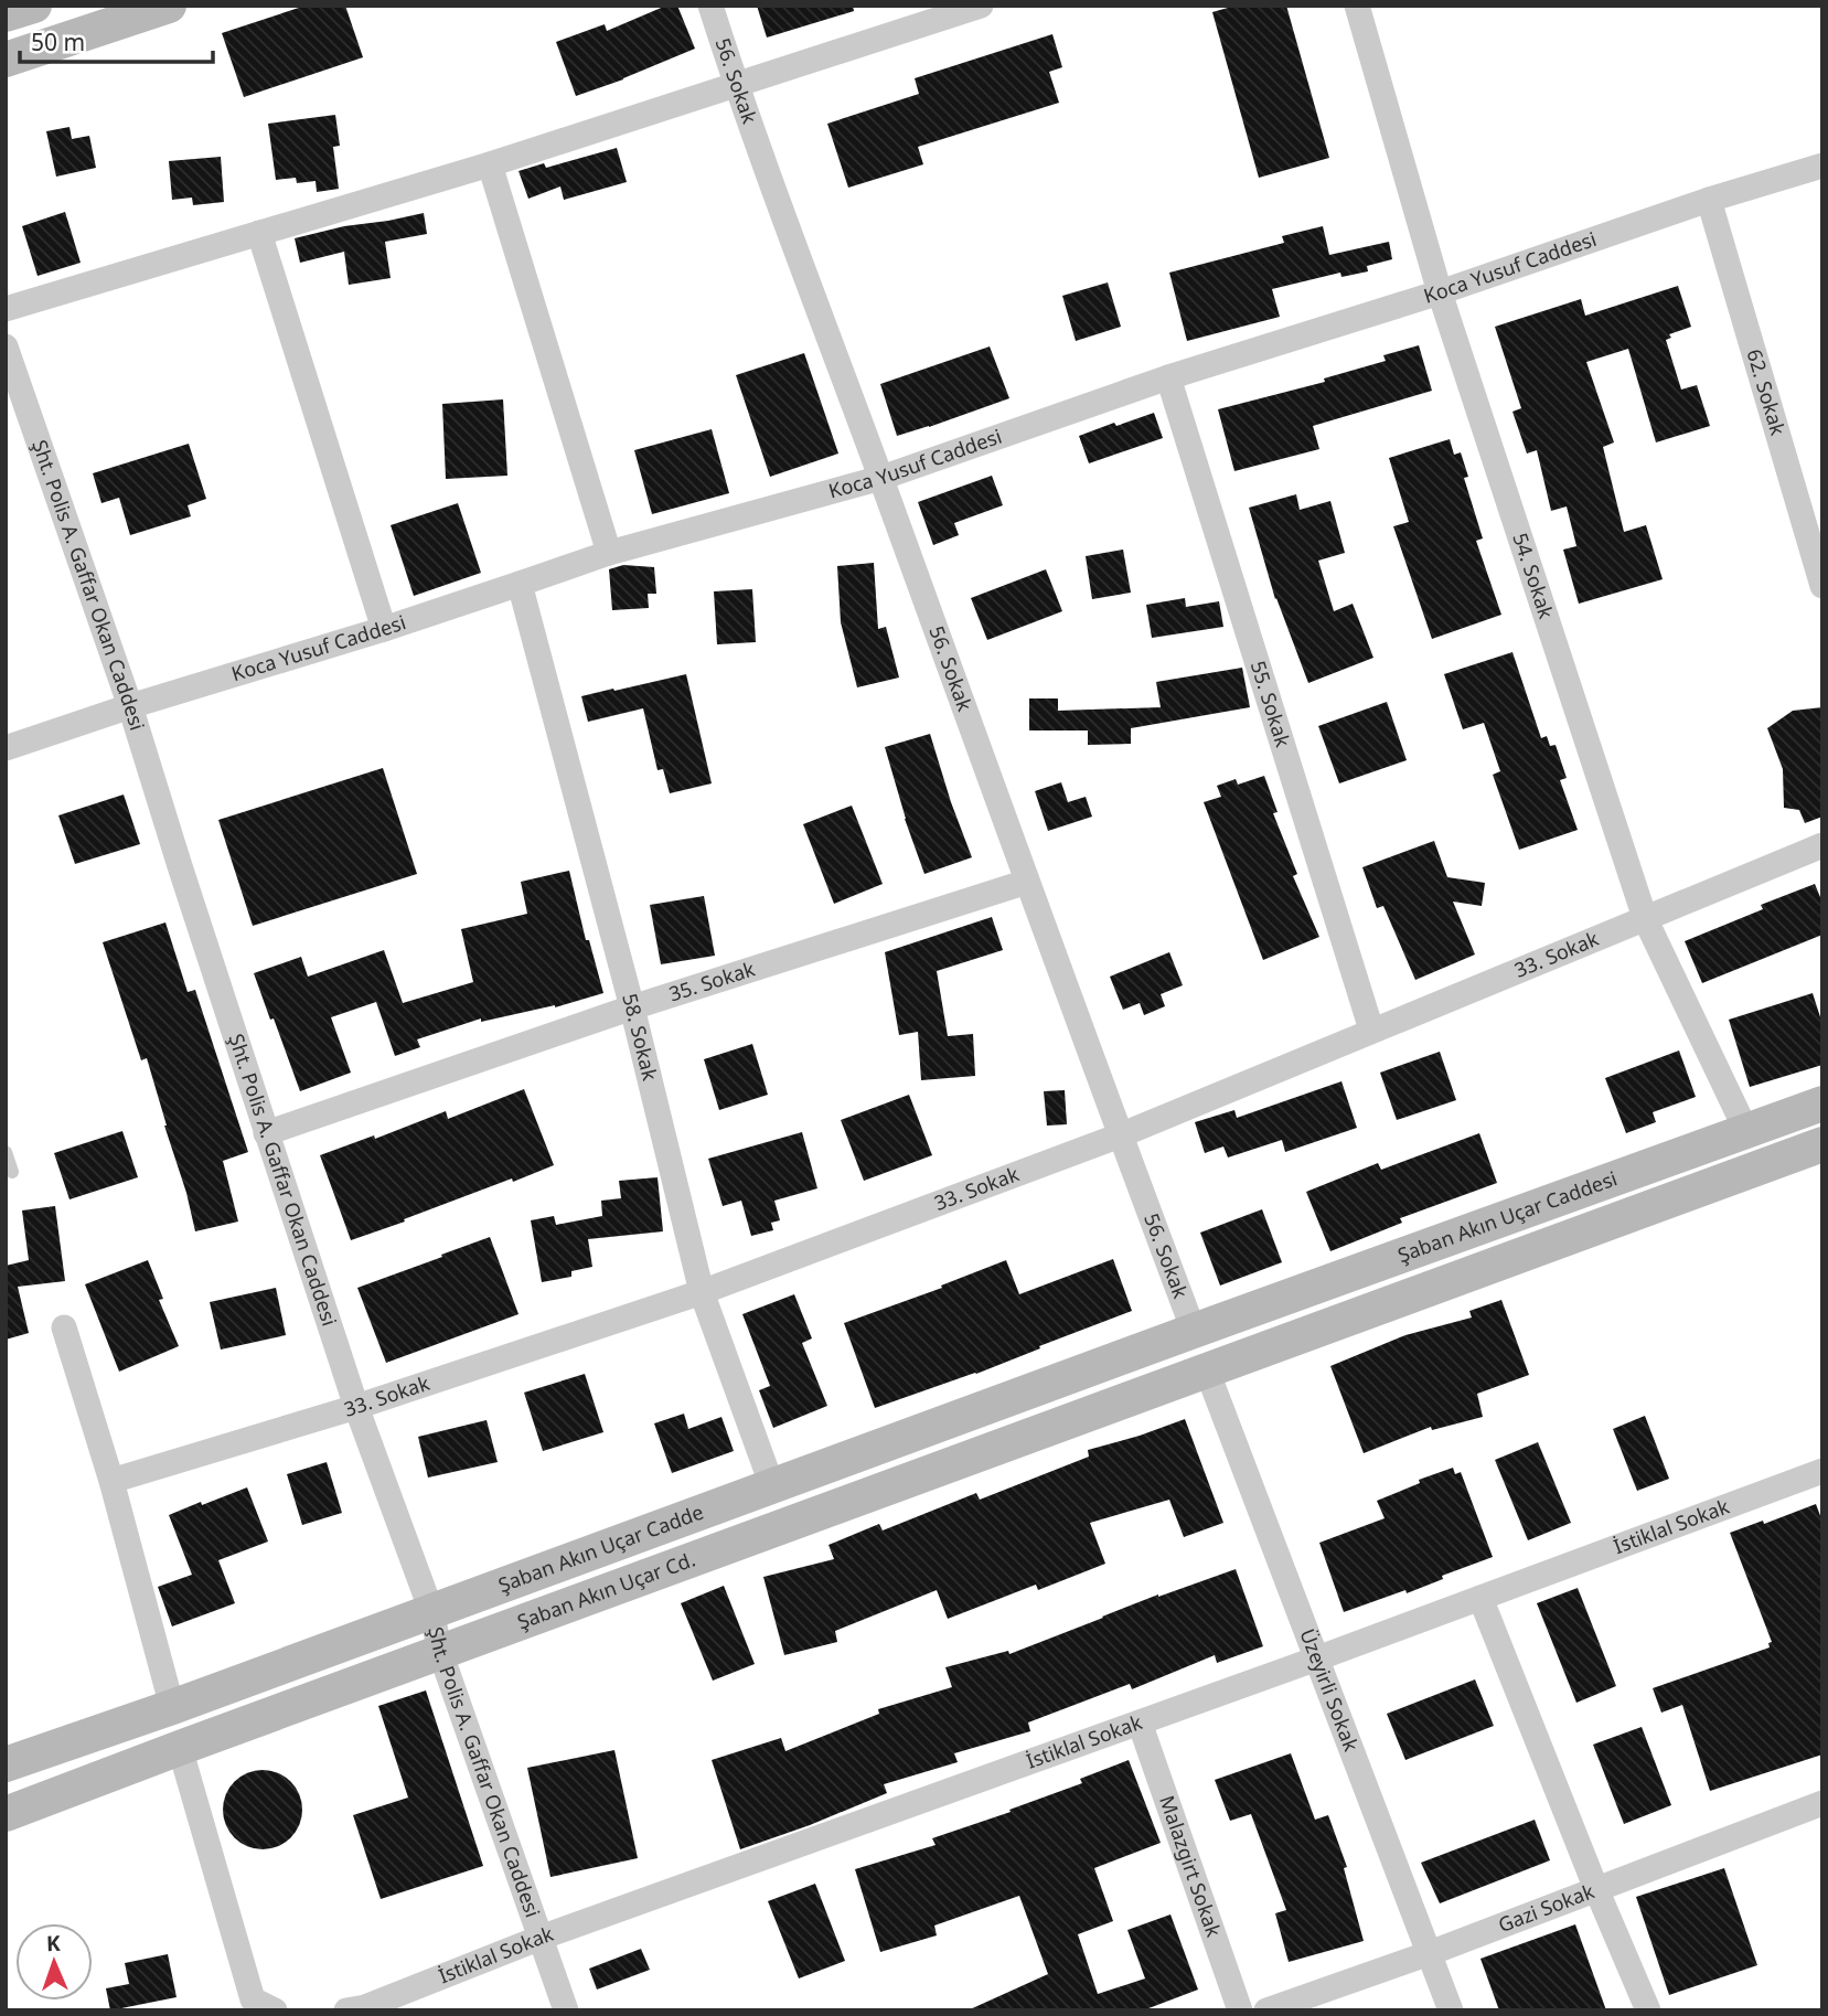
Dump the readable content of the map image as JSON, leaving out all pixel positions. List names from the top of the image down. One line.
{"streets":{"main road":["Şaban Akın Uçar Caddesi","Şaban Akın Uçar Cadde","Şaban Akın Uçar Cd."],"street":["56. Sokak","Koca Yusuf Caddesi","62. Sokak","54. Sokak","Şht. Polis A. Gaffar Okan Caddesi","55. Sokak","33. Sokak","35. Sokak","58. Sokak","İstiklal Sokak","Üzeyirli Sokak","Malazgirt Sokak","Gazi Sokak"]},"crossings":[["56. Sokak","Koca Yusuf Caddesi"],["56. Sokak","33. Sokak"],["56. Sokak","35. Sokak"],["56. Sokak","Şaban Akın Uçar Caddesi"],["56. Sokak","Şaban Akın Uçar Cadde"],["Koca Yusuf Caddesi","62. Sokak"],["Koca Yusuf Caddesi","54. Sokak"],["Koca Yusuf Caddesi","Şht. Polis A. Gaffar Okan Caddesi"],["Koca Yusuf Caddesi","55. Sokak"],["Koca Yusuf Caddesi","58. Sokak"],["54. Sokak","33. Sokak"],["54. Sokak","Şaban Akın Uçar Caddesi"],["Şht. Polis A. Gaffar Okan Caddesi","33. Sokak"],["Şht. Polis A. Gaffar Okan Caddesi","35. Sokak"],["Şht. Polis A. Gaffar Okan Caddesi","İstiklal Sokak"],["Şht. Polis A. Gaffar Okan Caddesi","Şaban Akın Uçar Cadde"],["Şht. Polis A. Gaffar Okan Caddesi","Şaban Akın Uçar Cd."],["55. Sokak","33. Sokak"],["33. Sokak","58. Sokak"],["35. Sokak","58. Sokak"],["58. Sokak","Şaban Akın Uçar Cadde"],["Şaban Akın Uçar Caddesi","Şaban Akın Uçar Cadde"],["Şaban Akın Uçar Caddesi","Şaban Akın Uçar Cd."],["Şaban Akın Uçar Caddesi","Üzeyirli Sokak"],["İstiklal Sokak","Üzeyirli Sokak"],["İstiklal Sokak","Malazgirt Sokak"],["Şaban Akın Uçar Cd.","Üzeyirli Sokak"],["Üzeyirli Sokak","Gazi Sokak"]],"scale_bar":"50 m","north":"top"}
